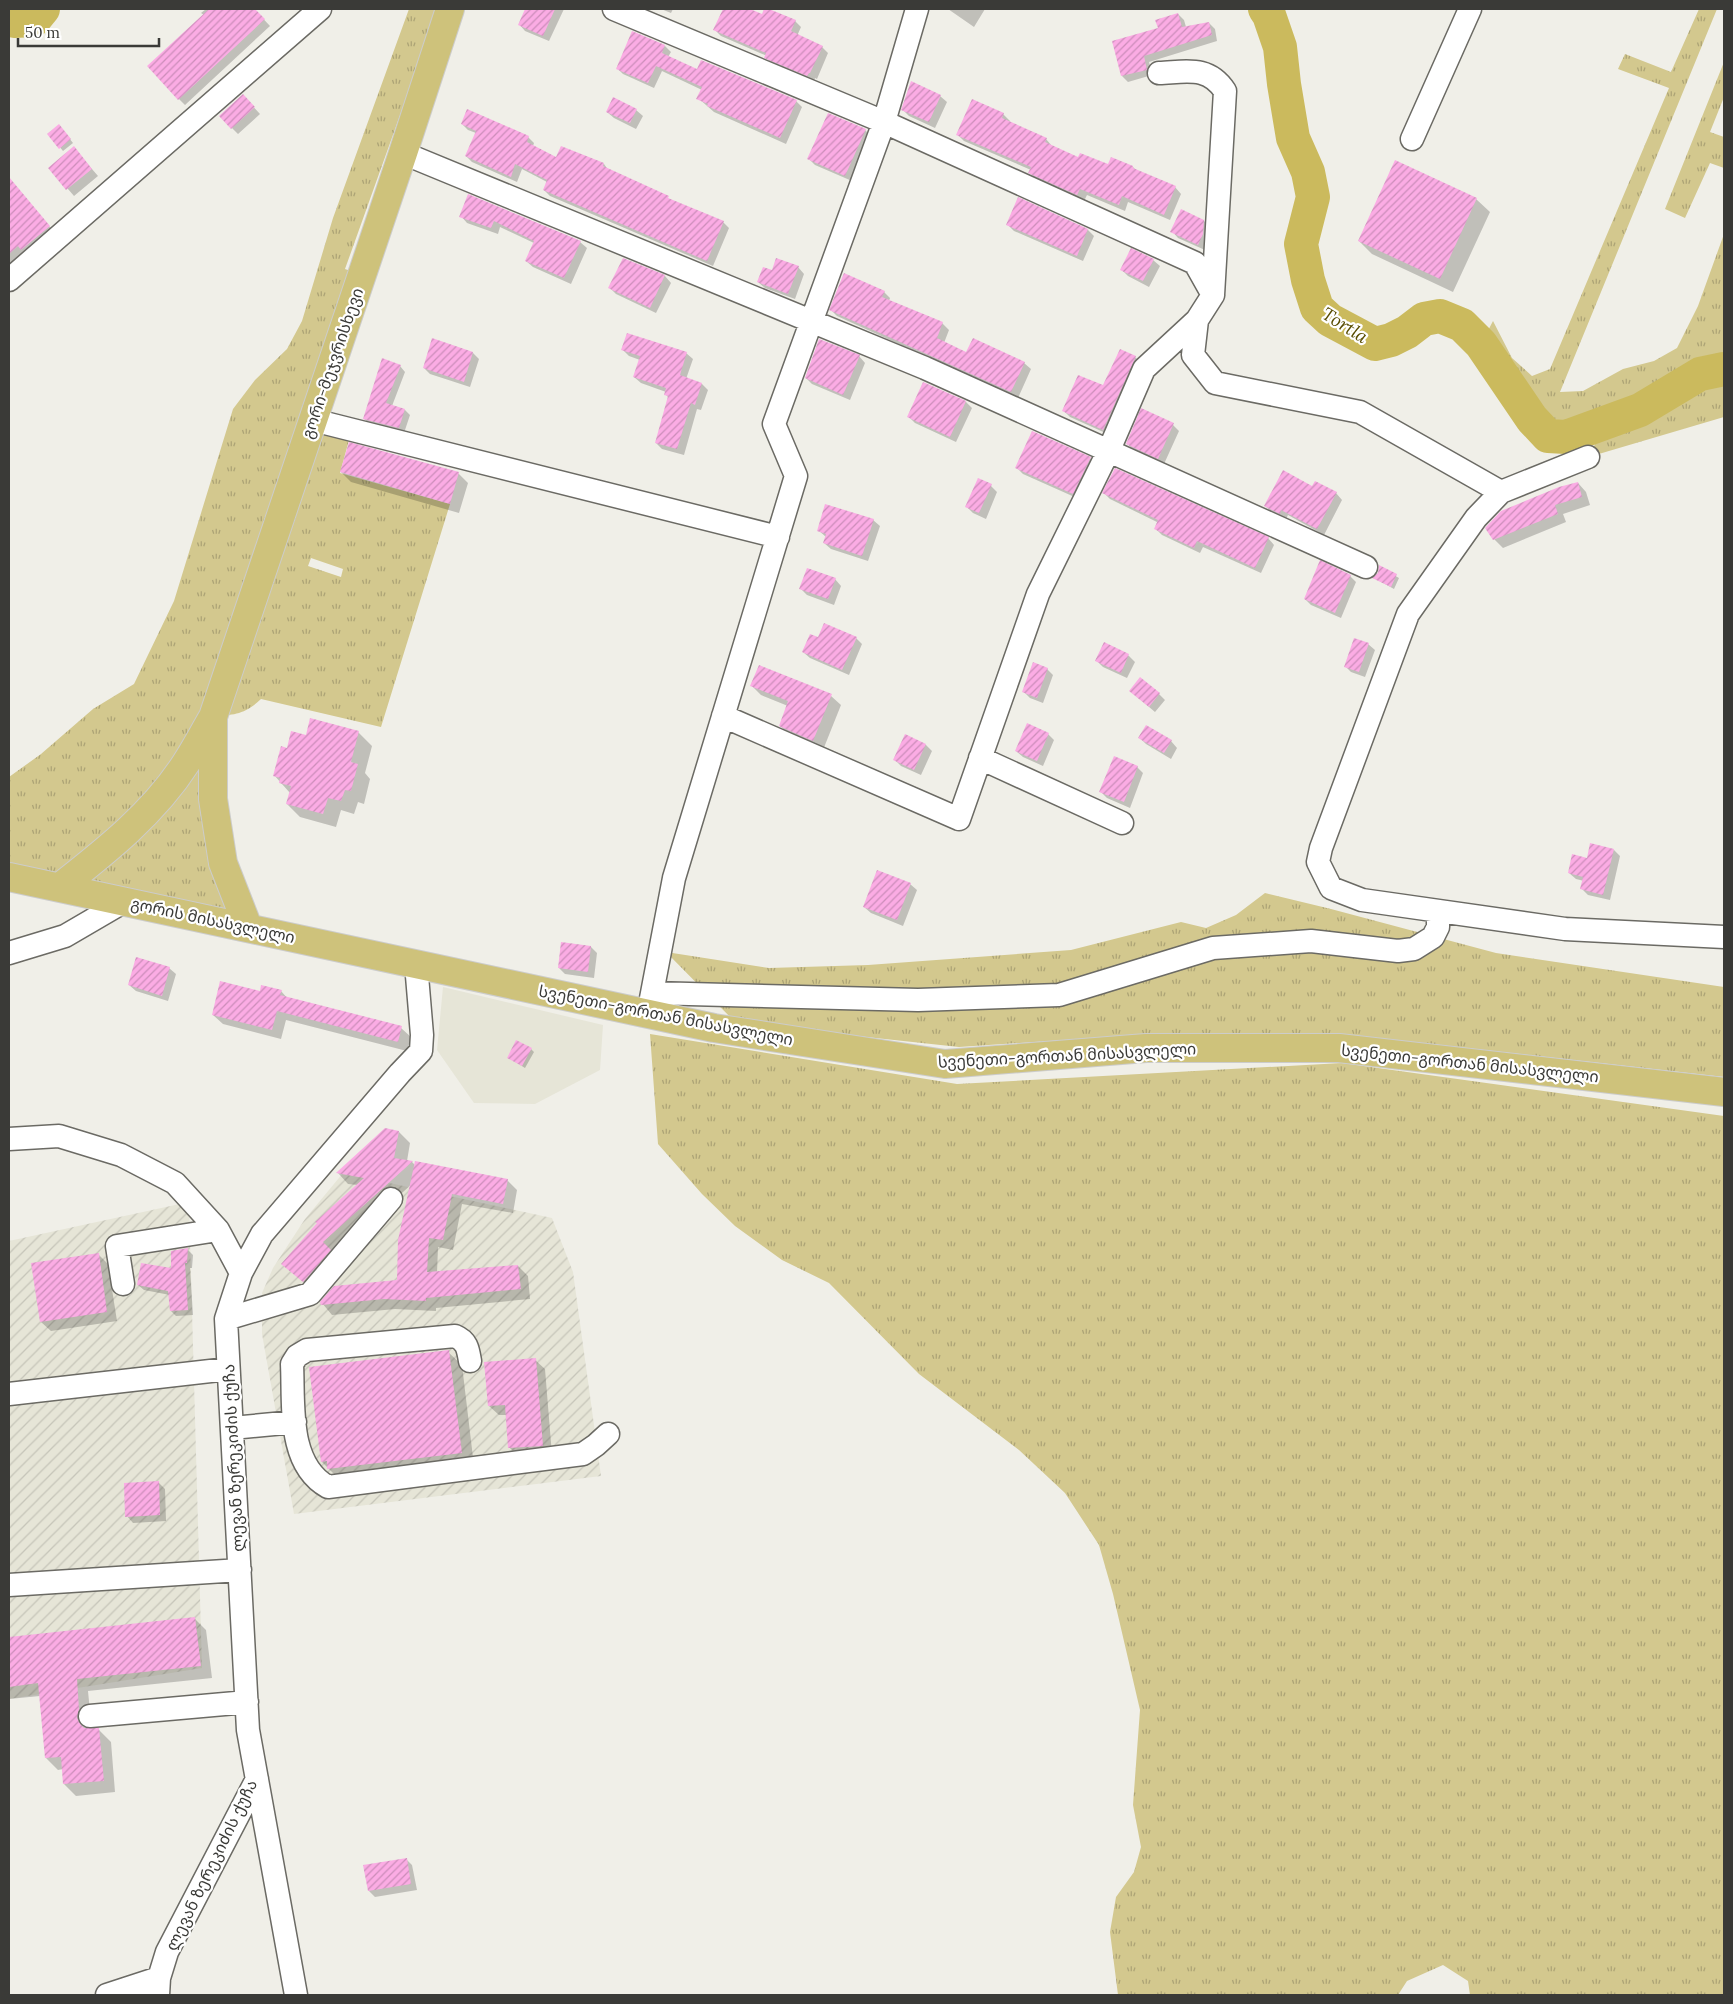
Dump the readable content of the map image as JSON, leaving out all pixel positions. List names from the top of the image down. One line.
{"streets":{"main road":["გორი-მეჯვრისხევი","გორის მისასვლელი","სვენეთი-გორთან მისასვლელი"],"street":["ლევან ზერეკიძის ქუჩა"]},"crossings":[["გორი-მეჯვრისხევი","გორის მისასვლელი"],["გორის მისასვლელი","სვენეთი-გორთან მისასვლელი"],["გორის მისასვლელი","ლევან ზერეკიძის ქუჩა"],["სვენეთი-გორთან მისასვლელი","ლევან ზერეკიძის ქუჩა"]],"water":["Tortla"],"scale_bar":"50 m"}
